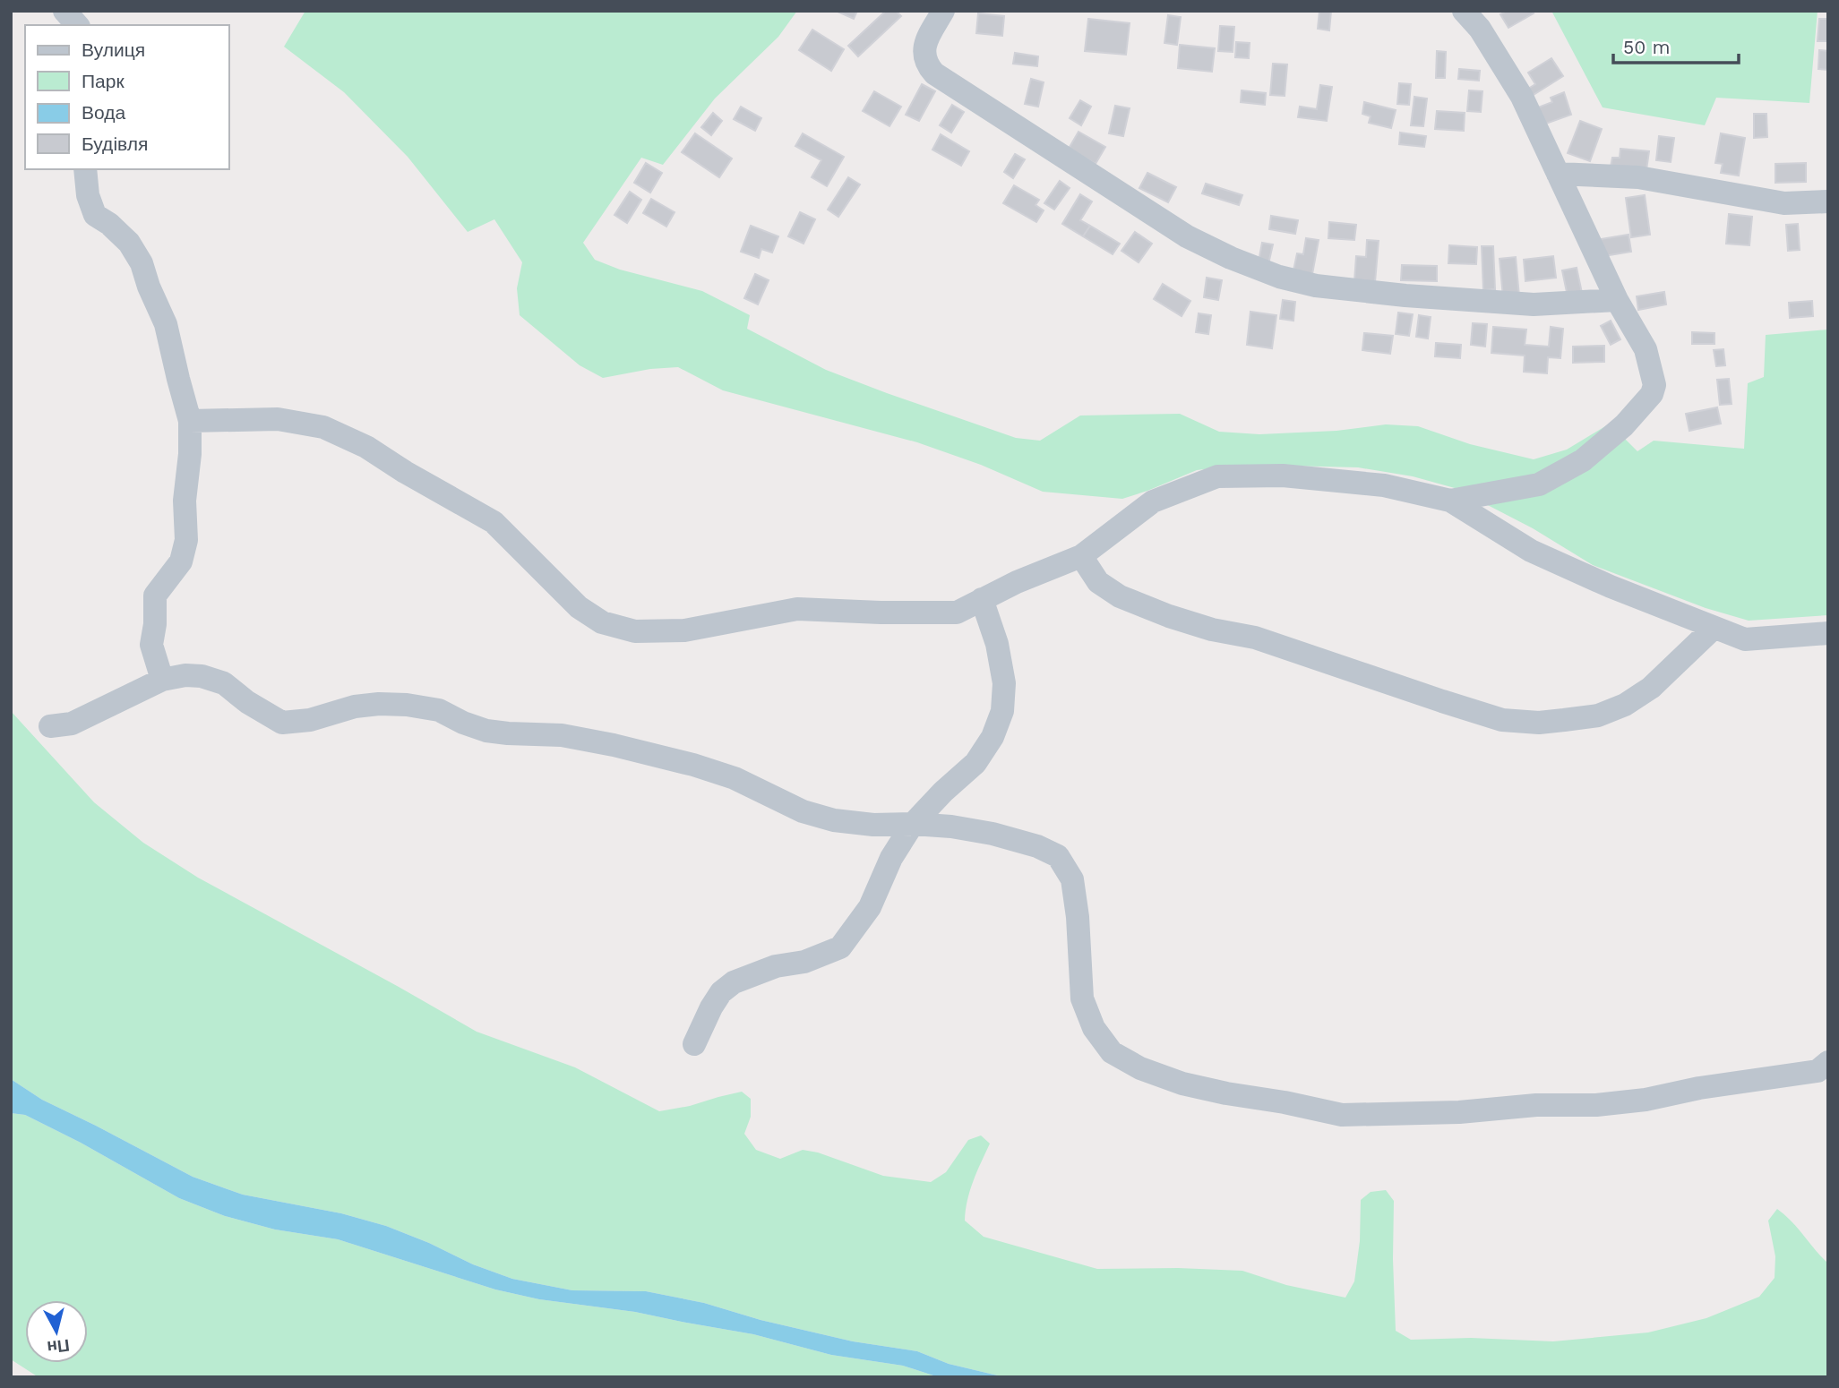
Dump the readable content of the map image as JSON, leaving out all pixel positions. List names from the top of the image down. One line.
{"legend":["Вулиця","Парк","Вода","Будівля"],"scale_bar":"50 m","north":"bottom"}
